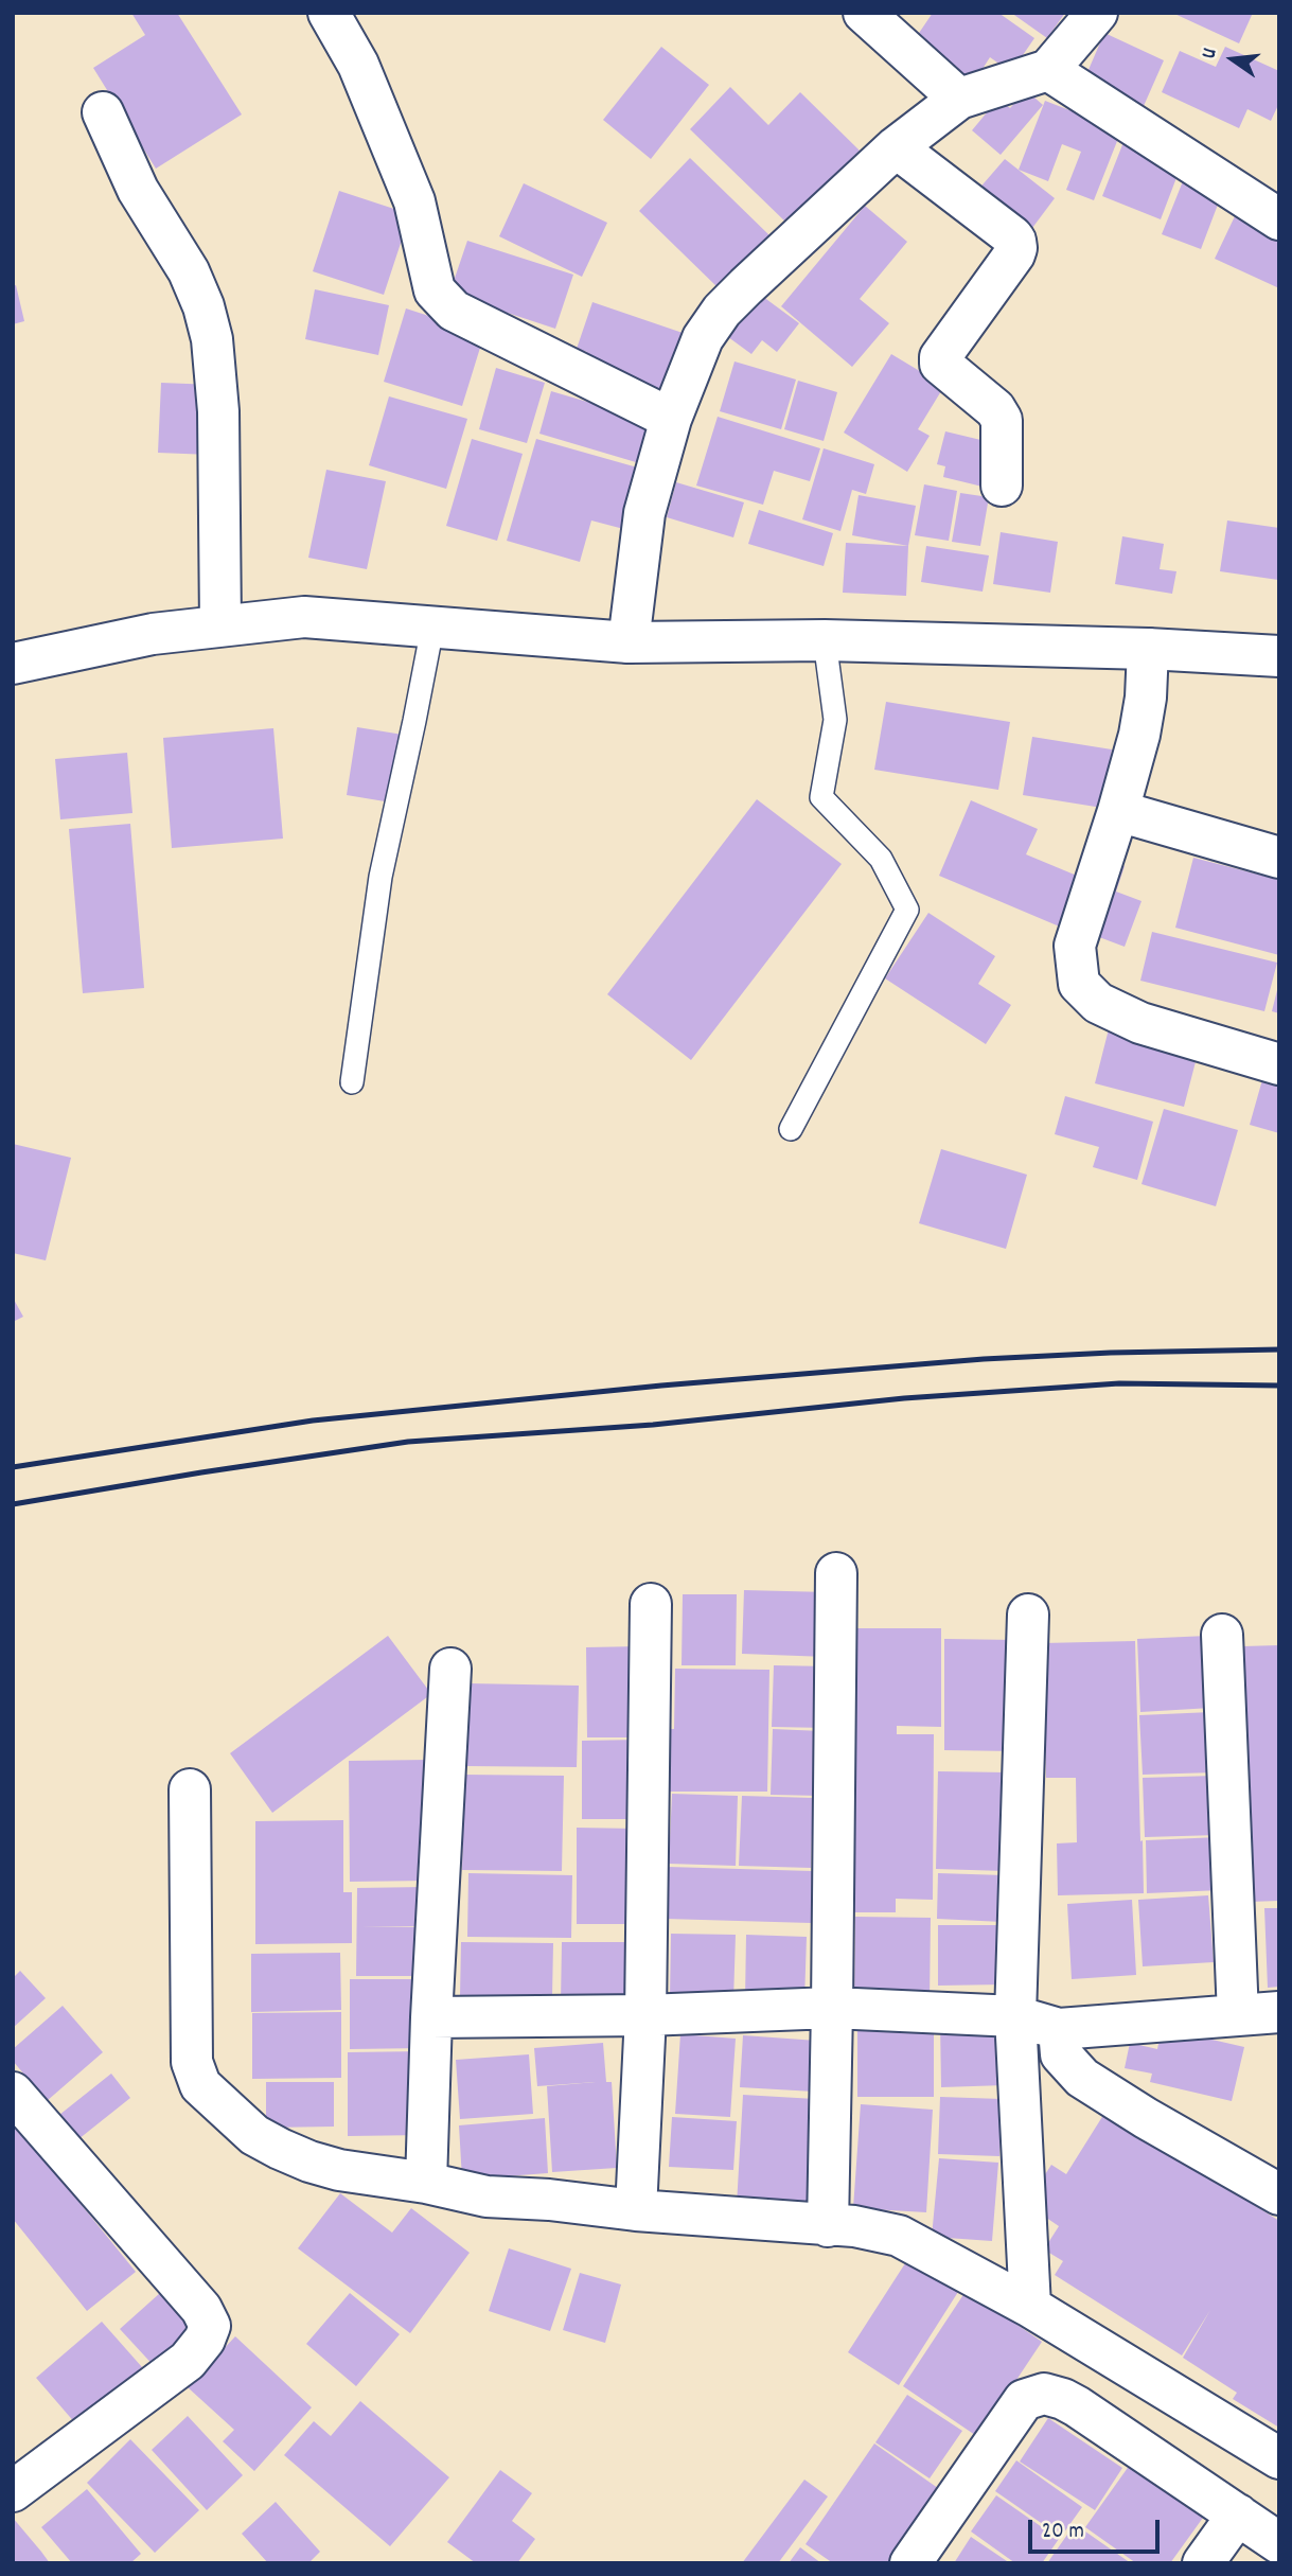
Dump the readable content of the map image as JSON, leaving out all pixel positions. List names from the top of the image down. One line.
{"scale_bar":"20 m","north":"left"}
